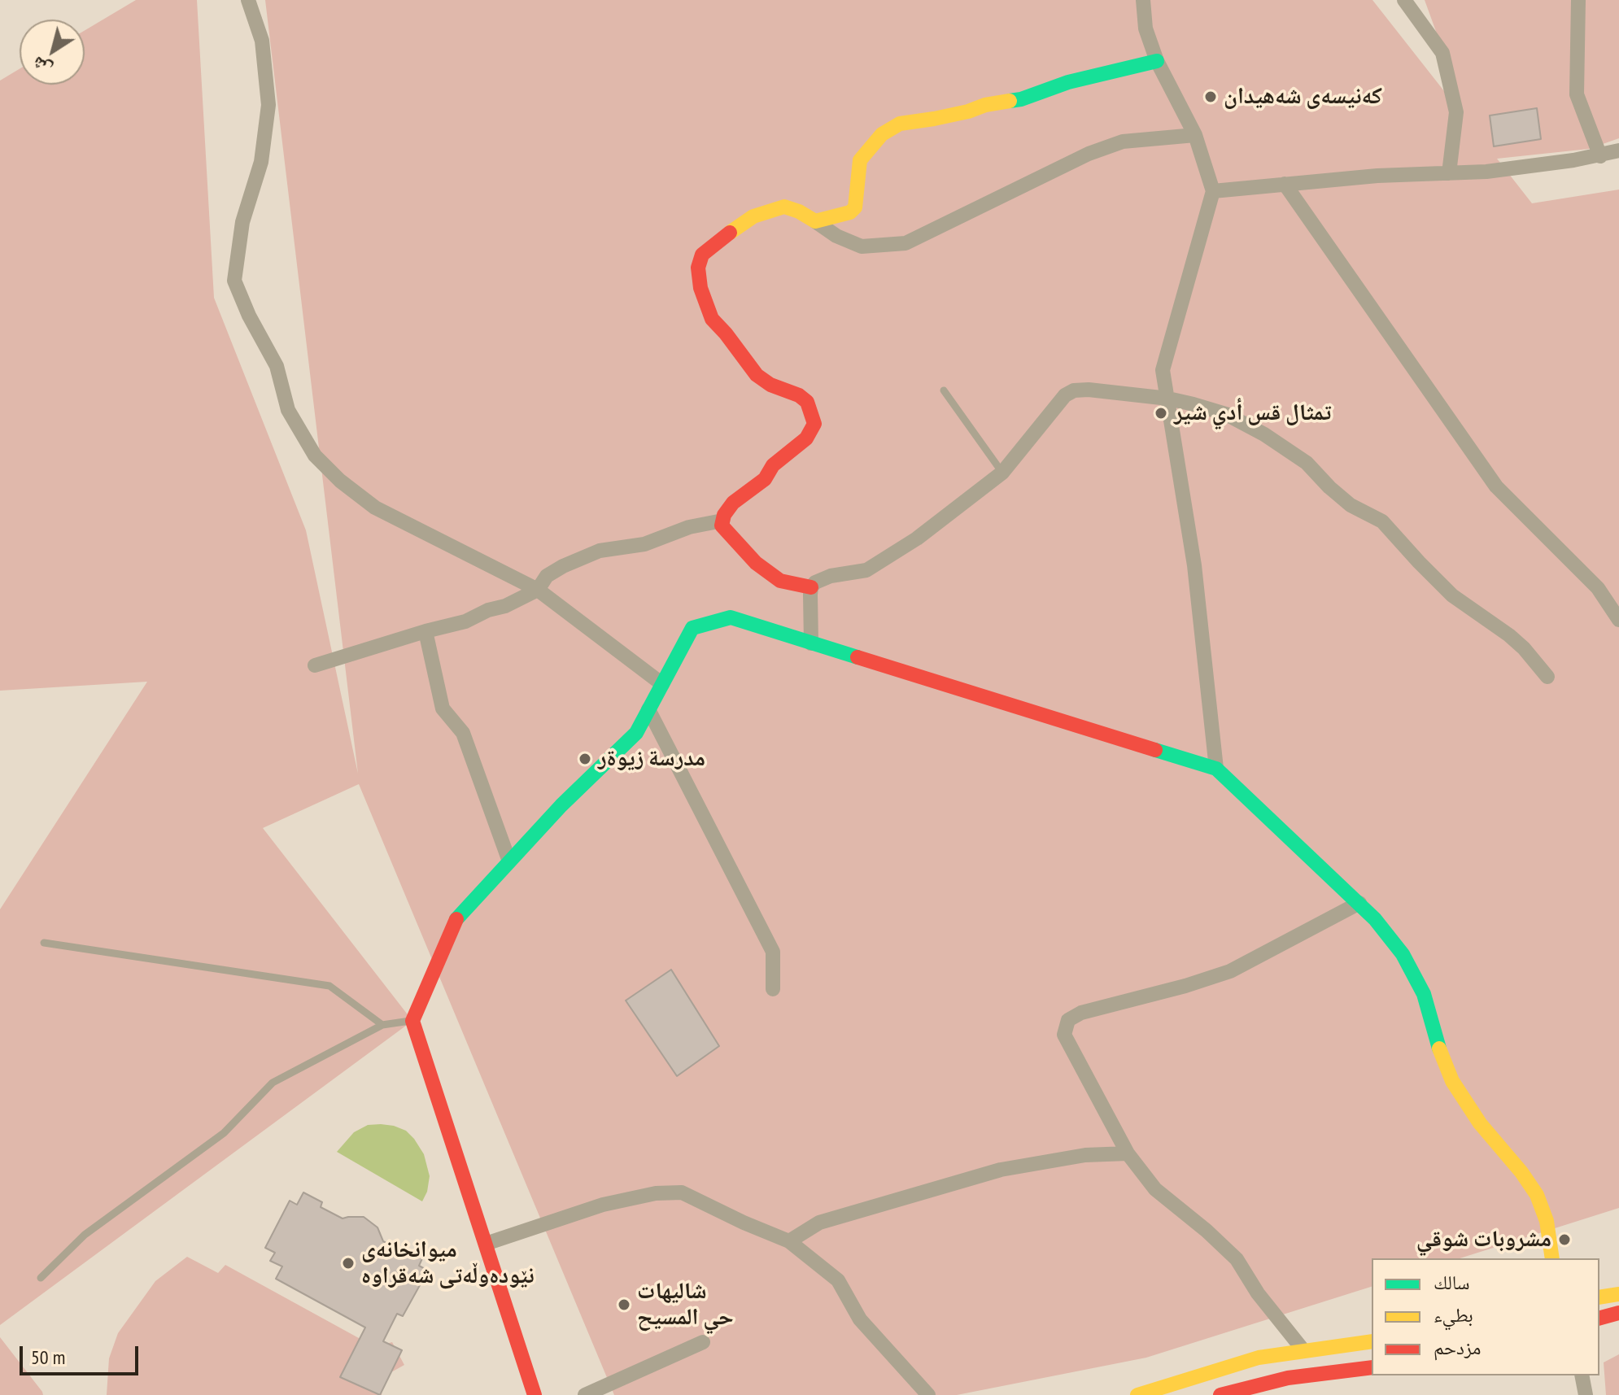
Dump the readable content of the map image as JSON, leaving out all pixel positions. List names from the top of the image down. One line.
{"places":["کەنیسەی شەهیدان","تمثال قس أدي شير","مدرسة زيوةر","مشروبات شوقي","میوانخانەی نێودەوڵەتی شەقراوە","شاليهات حي المسيح"],"legend":["سالك","بطيء","مزدحم"],"scale_bar":"50 m","north":"bottom left"}
